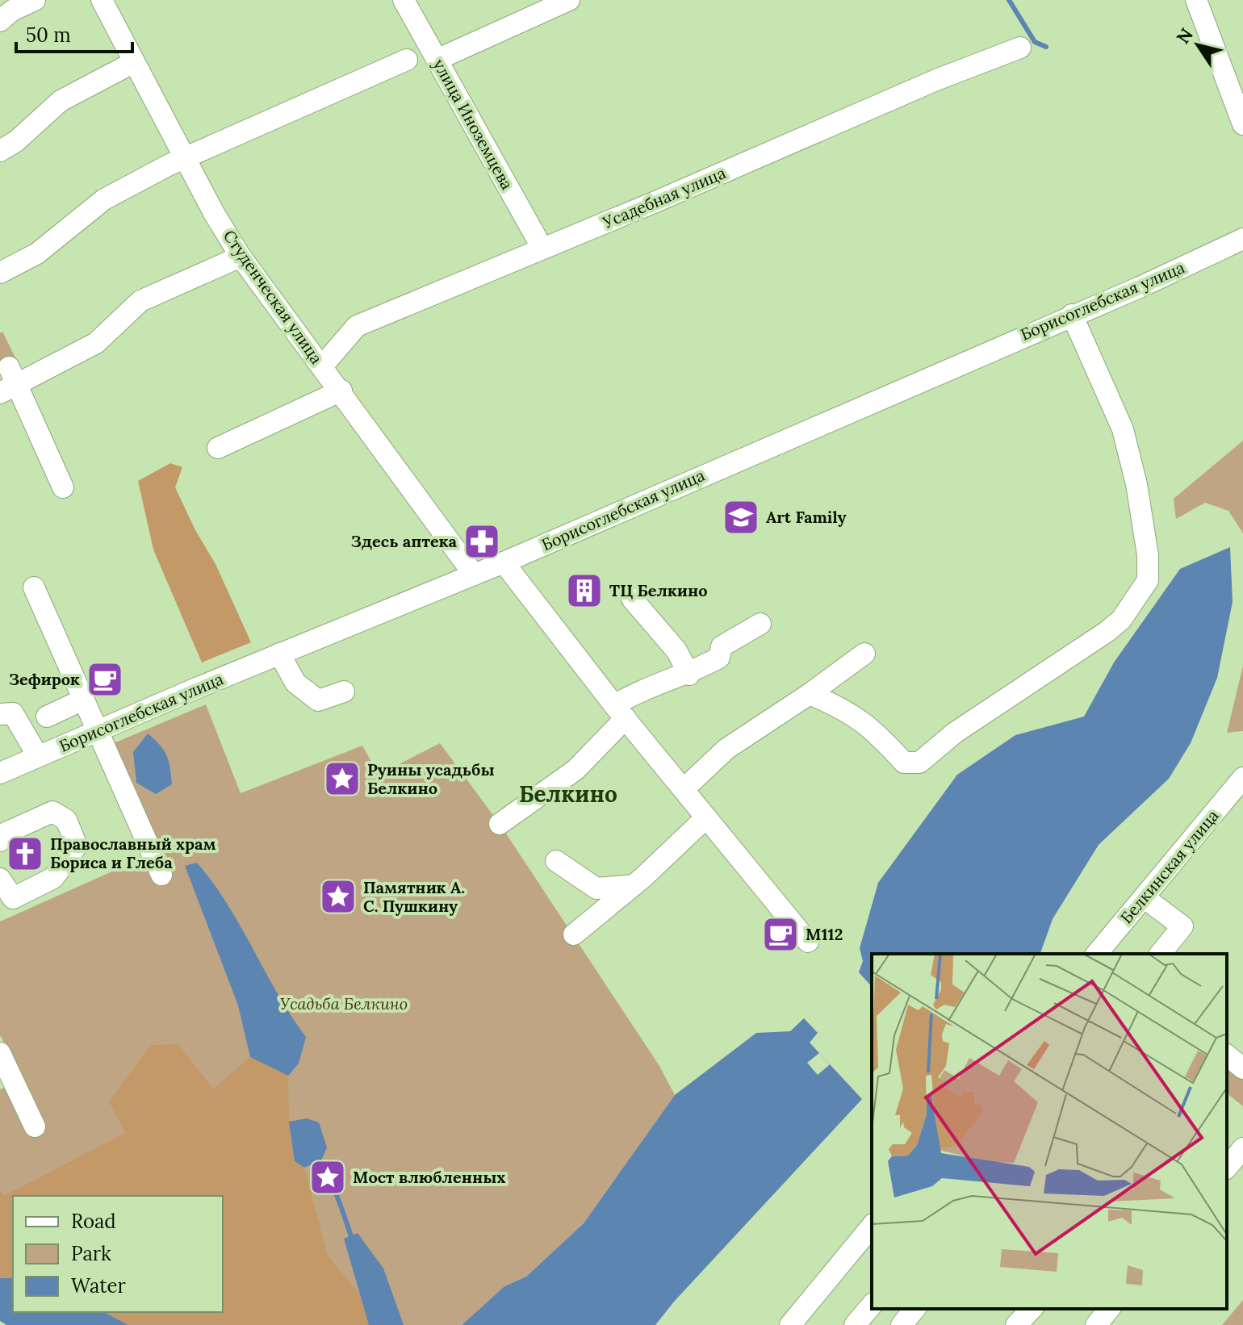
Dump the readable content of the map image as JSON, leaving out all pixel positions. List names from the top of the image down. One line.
{"streets":{"street":["улица Иноземцева","Усадебная улица","Студенческая улица","Борисоглебская улица","Белкинская улица"]},"crossings":[["улица Иноземцева","Усадебная улица"],["Усадебная улица","Студенческая улица"],["Студенческая улица","Борисоглебская улица"]],"districts":["Белкино"],"parks":["Усадьба Белкино"],"places":{"school or university":["Art Family"],"pharmacy":["Здесь аптека"],"building":["ТЦ Белкино"],"cafe":["Зефирок","М112"],"place":["Руины усадьбы Белкино","Памятник А. С. Пушкину","Мост влюбленных"],"church":["Православный храм Бориса и Глеба"]},"legend":["Road","Park","Water"],"scale_bar":"50 m","north":"top left"}
